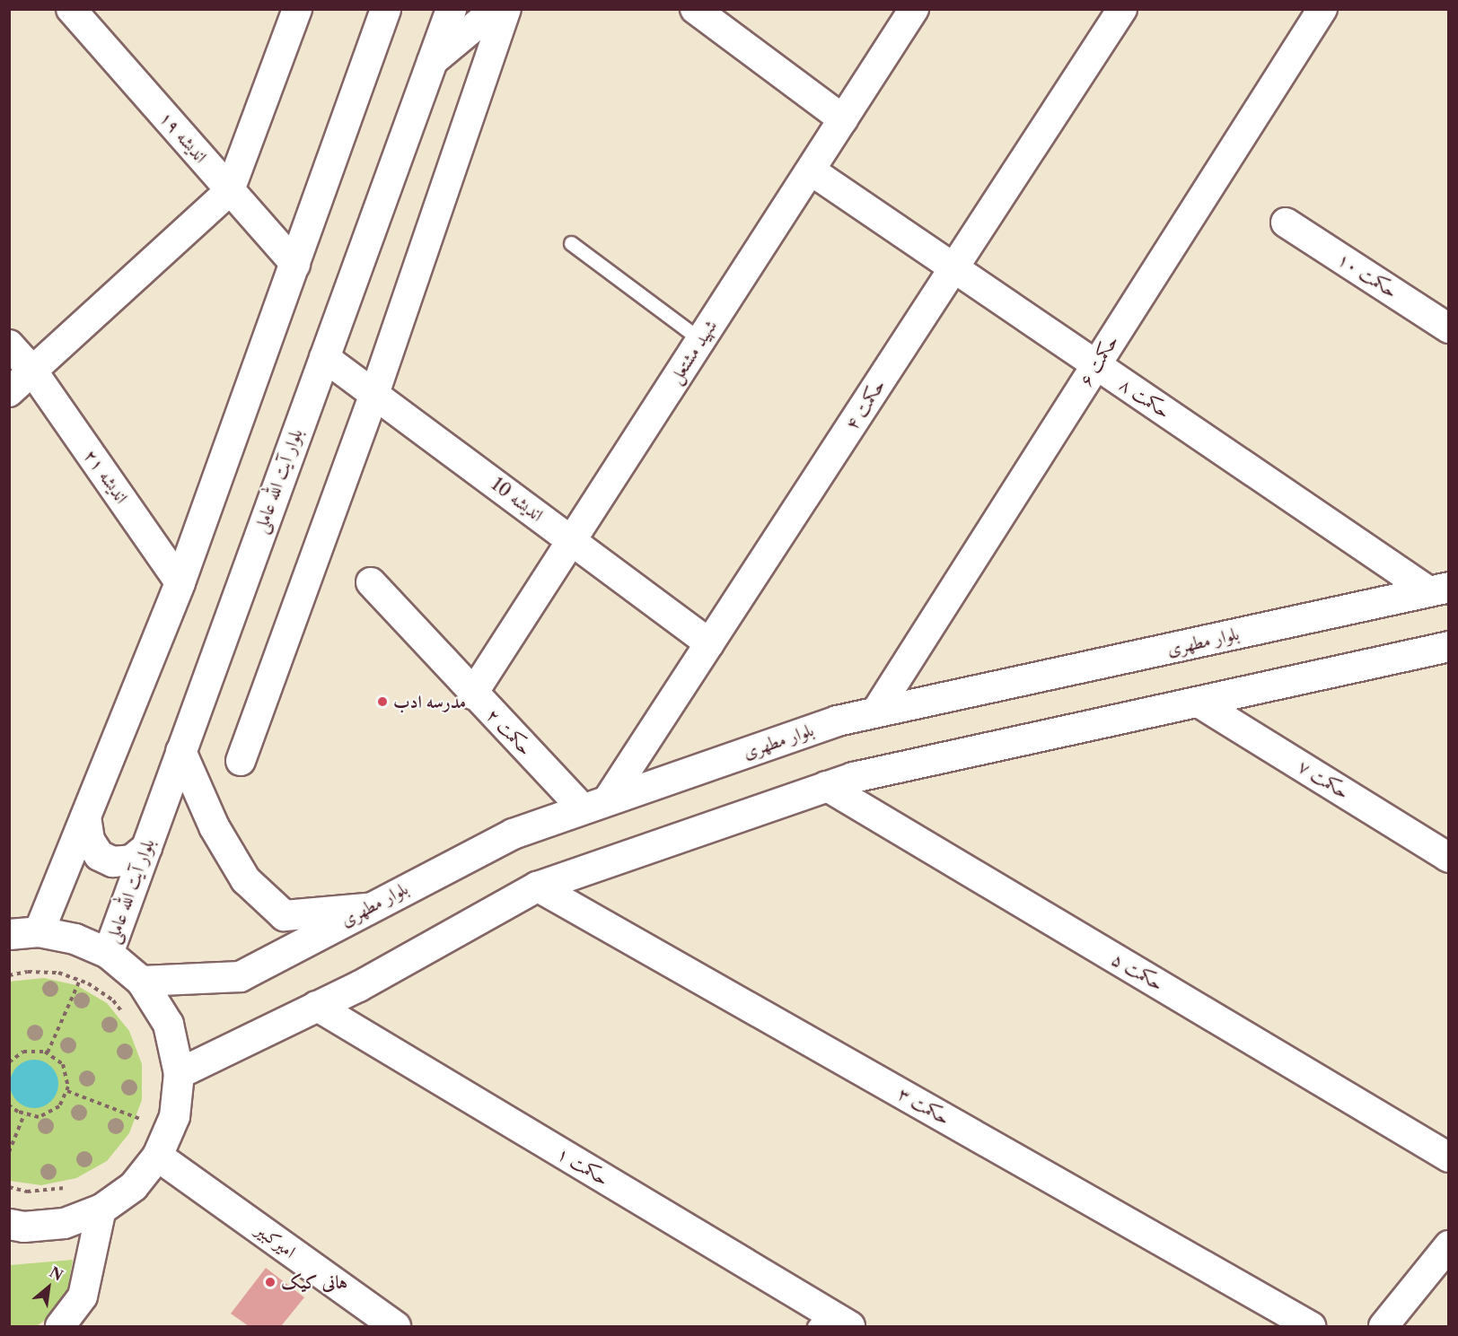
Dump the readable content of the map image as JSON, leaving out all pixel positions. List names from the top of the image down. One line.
{"streets":{"street":["اندیشه ۱۹","حکمت ۱۰","شهید مشتعل","حکمت ۶","حکمت ۸","حکمت ۴","اندیشه ۲۱","بلوار آیت‌ الله عاملی","اندیشه 10","بلوار مطهری","حکمت ۲","حکمت ۷","حکمت ۵","حکمت ۳","حکمت ۱","امیرکبیر"]},"crossings":[["شهید مشتعل","حکمت ۸"],["شهید مشتعل","اندیشه 10"],["شهید مشتعل","حکمت ۲"],["حکمت ۶","حکمت ۸"],["حکمت ۶","بلوار مطهری"],["حکمت ۸","حکمت ۴"],["حکمت ۸","بلوار مطهری"],["حکمت ۴","اندیشه 10"],["حکمت ۴","بلوار مطهری"],["حکمت ۴","حکمت ۲"],["بلوار آیت‌ الله عاملی","اندیشه 10"],["بلوار مطهری","حکمت ۲"]],"places":["مدرسه ادب","هانی کیک"],"north":"top right"}
